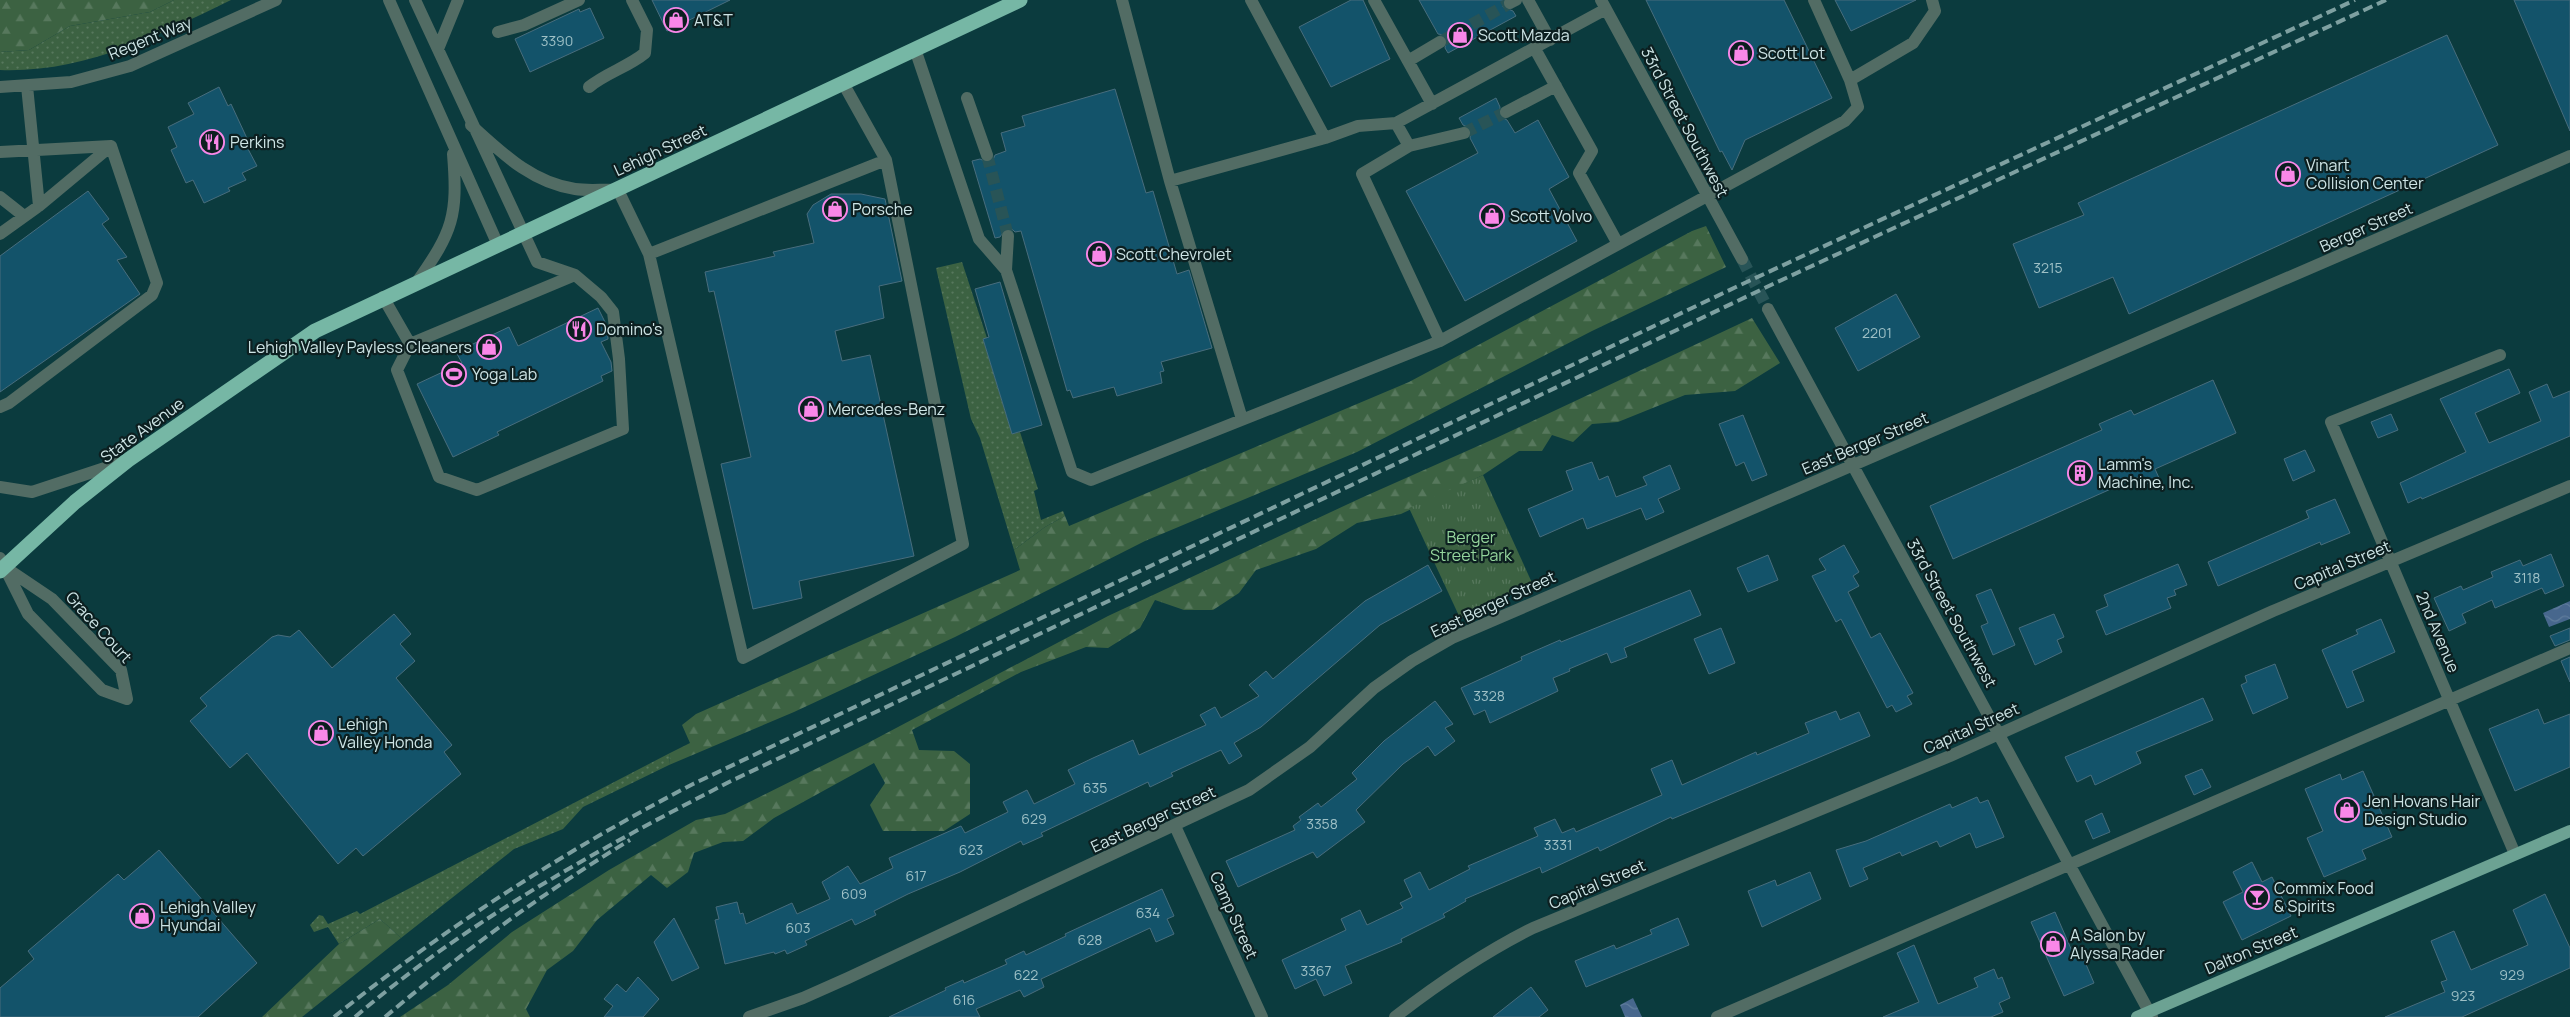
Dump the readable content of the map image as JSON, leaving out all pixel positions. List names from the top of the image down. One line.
{"streets":{"highway":["Lehigh Street","State Avenue"],"main road":["Dalton Street"],"street":["Regent Way","33rd Street Southwest","Berger Street","East Berger Street","Capital Street","Grace Court","2nd Avenue","Camp Street"]},"crossings":[["33rd Street Southwest","East Berger Street"],["33rd Street Southwest","Capital Street"],["33rd Street Southwest","Dalton Street"],["Lehigh Street","State Avenue"],["Berger Street","East Berger Street"],["State Avenue","Grace Court"],["East Berger Street","Camp Street"],["Capital Street","2nd Avenue"],["2nd Avenue","Dalton Street"]],"parks":["Berger Street Park"],"places":{"shop":["AT&T","Scott Mazda","Scott Lot","Vinart Collision Center","Porsche","Scott Volvo","Scott Chevrolet","Lehigh Valley Payless Cleaners","Mercedes-Benz","Lehigh Valley Honda","Jen Hovans Hair Design Studio","Lehigh Valley Hyundai","A Salon by Alyssa Rader"],"restaurant":["Perkins","Domino's"],"sports":["Yoga Lab"],"building":["Lamm's Machine, Inc."],"bar":["Commix Food & Spirits"]},"house_numbers":["3390","3215","2201","3118","3328","635","629","3358","3331","623","617","609","634","603","628","3367","622","929","923","616"]}
